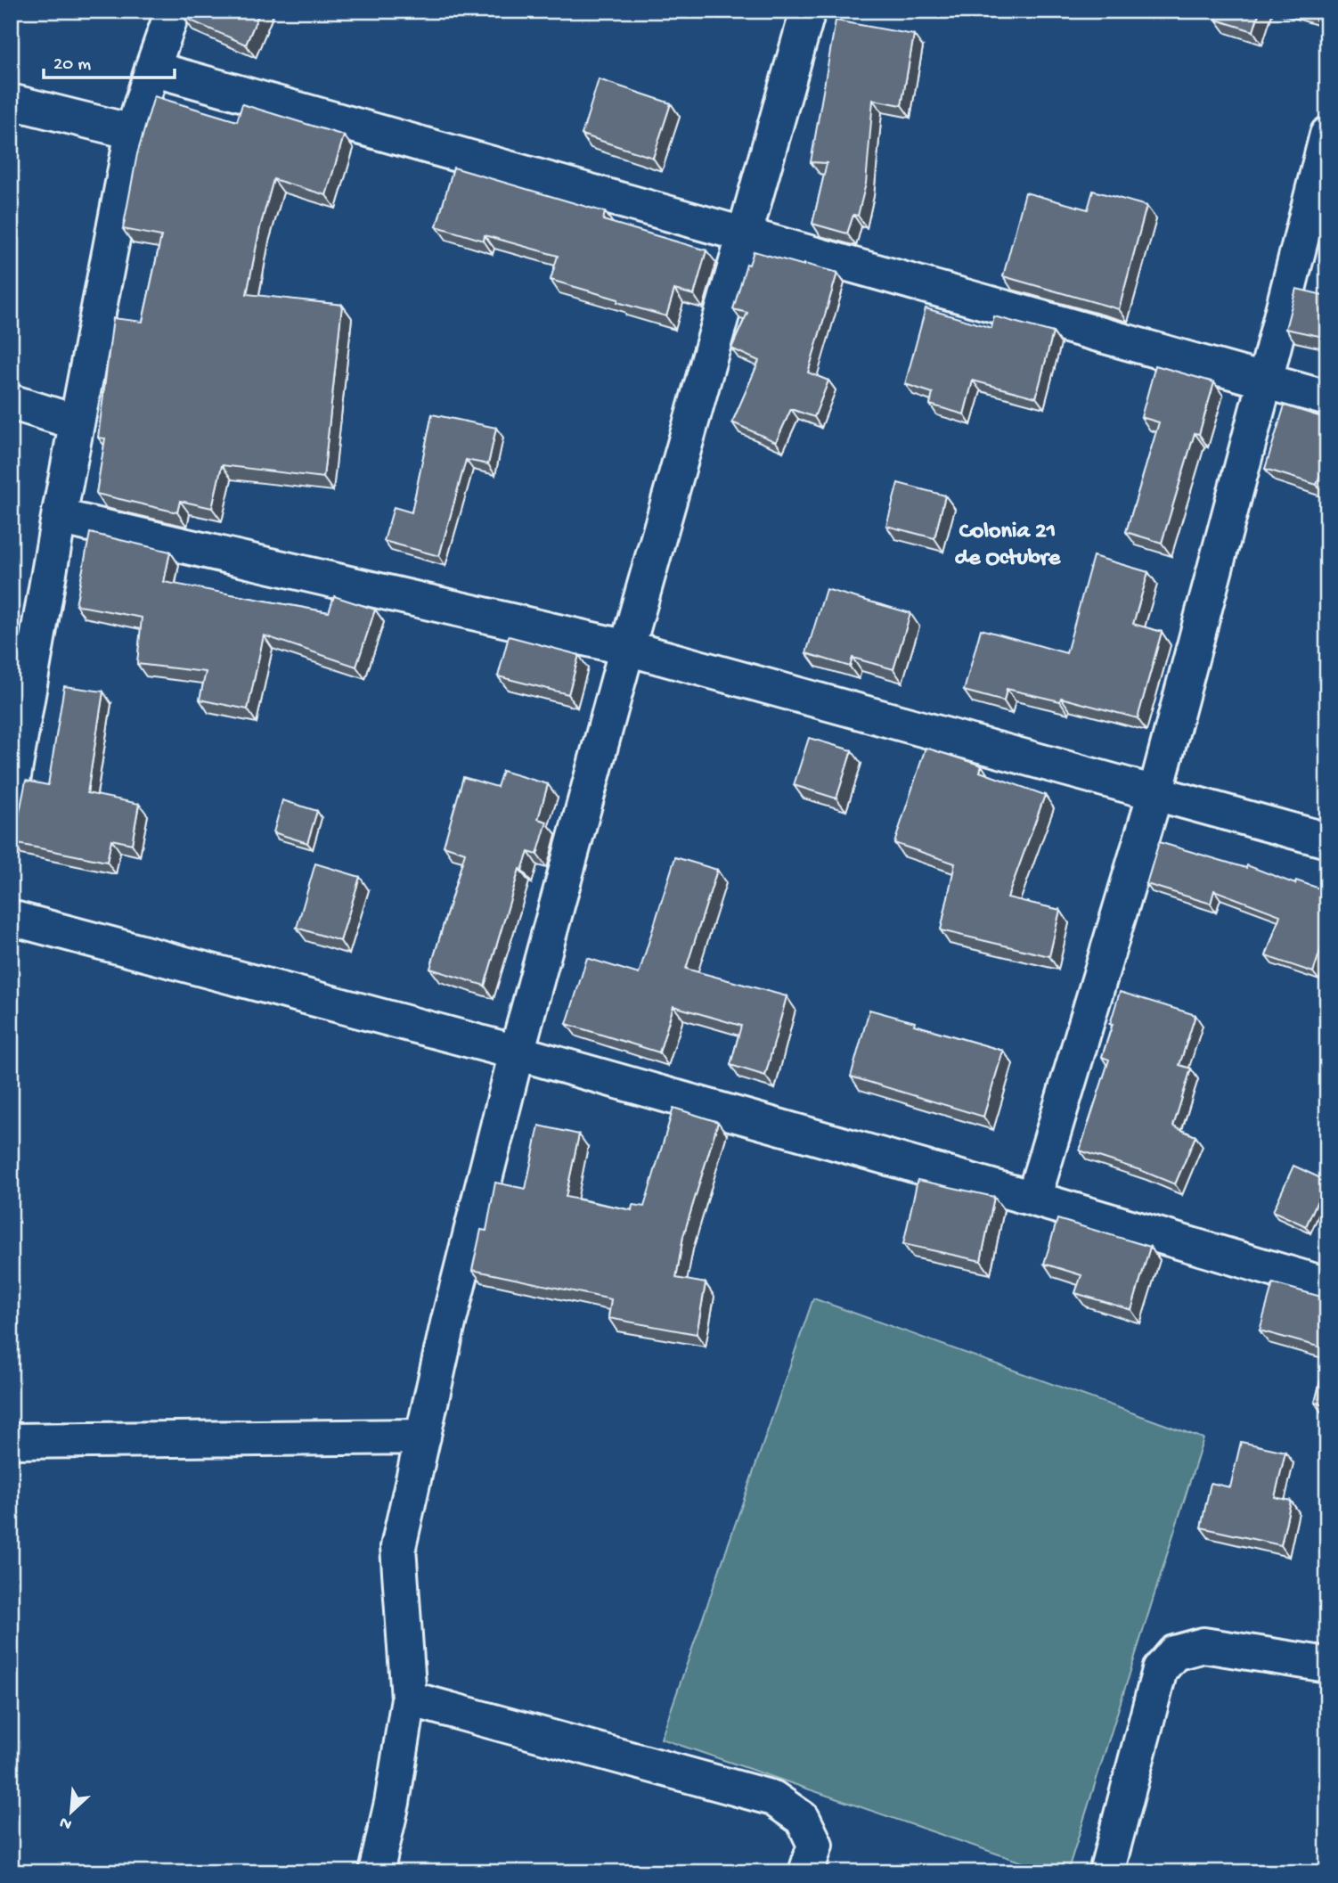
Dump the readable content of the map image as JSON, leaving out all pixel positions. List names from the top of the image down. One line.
{"districts":["Colonia 21 de Octubre"],"scale_bar":"20 m","north":"bottom left"}
